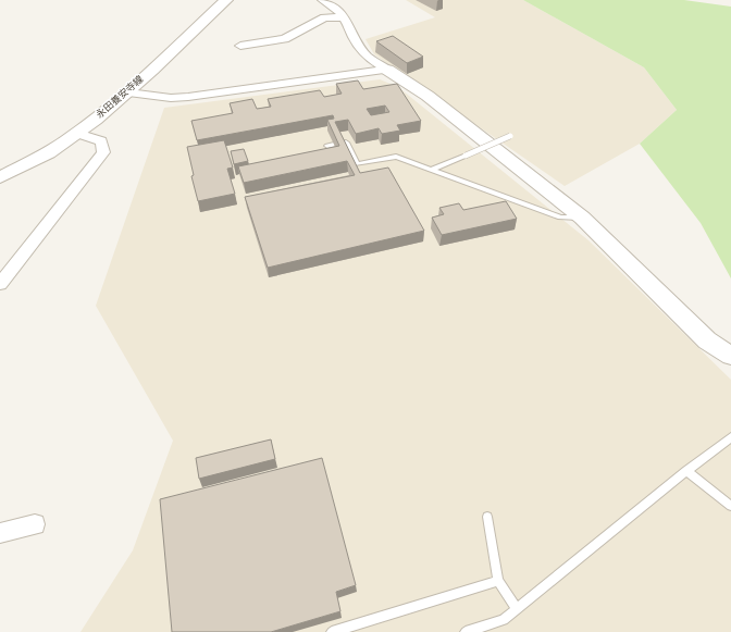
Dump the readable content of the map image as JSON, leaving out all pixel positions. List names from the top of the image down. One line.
{"streets":{"street":["永田養安寺線"]}}
